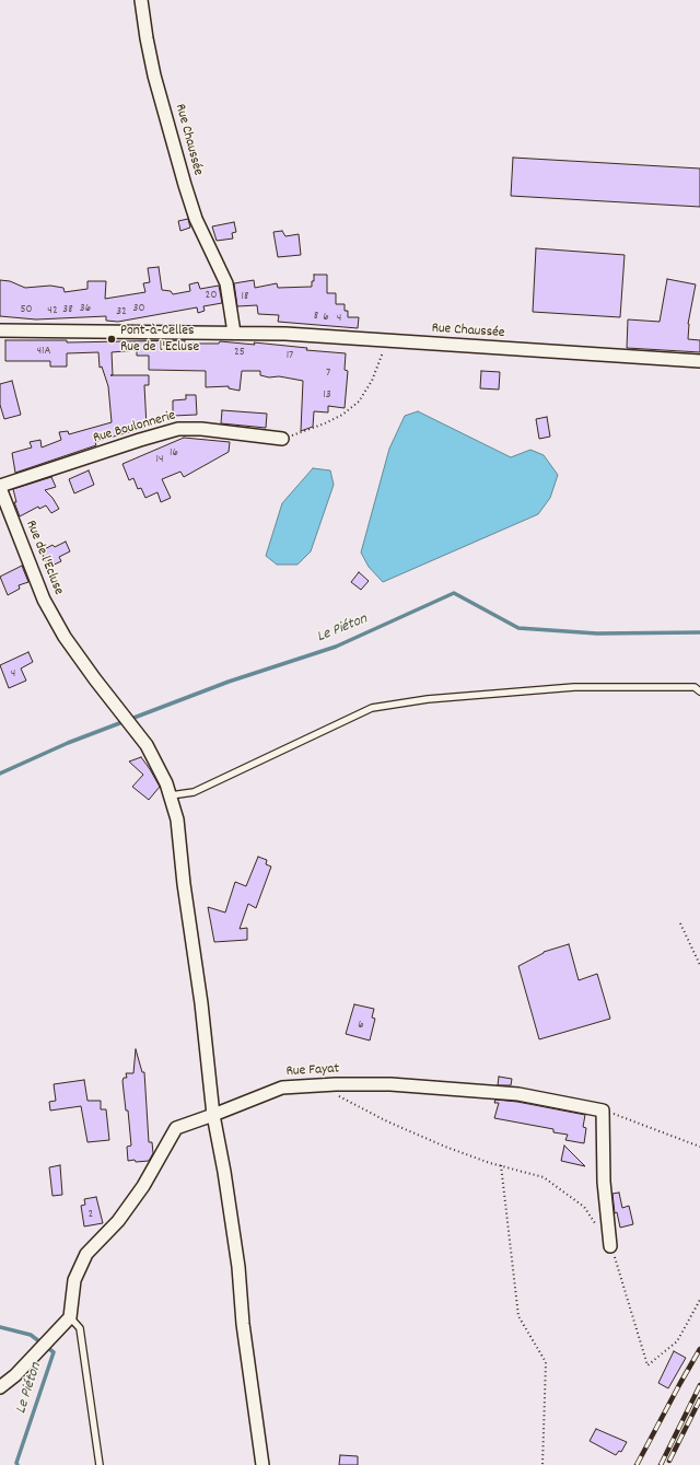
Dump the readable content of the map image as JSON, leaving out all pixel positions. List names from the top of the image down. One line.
{"streets":{"street":["Rue Chaussée","Rue Boulonnerie","Rue de l'Ecluse","Rue Fayat"]},"crossings":[["Rue Boulonnerie","Rue de l'Ecluse"]],"water":["Le Piéton"],"places":["Pont-à-Celles Rue de l'Ecluse"],"house_numbers":["20","18","36","30","50","38","42","32","8","6","4","41A","25","17","7","13","16","14","4","6","2"]}
